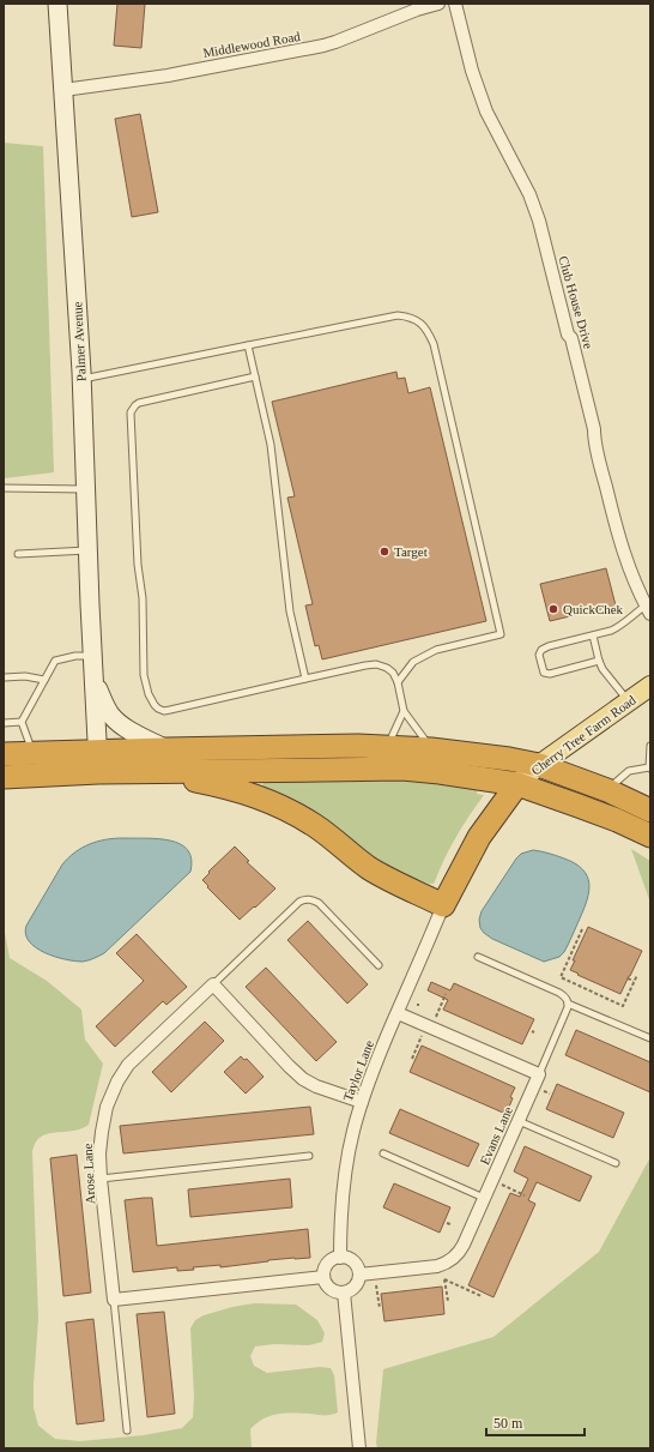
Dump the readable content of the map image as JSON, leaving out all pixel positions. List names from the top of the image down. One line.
{"streets":{"main road":["Cherry Tree Farm Road"],"street":["Middlewood Road","Club House Drive","Palmer Avenue","Taylor Lane","Evans Lane","Arose Lane"]},"crossings":[["Middlewood Road","Palmer Avenue"],["Taylor Lane","Evans Lane"]],"places":["Target","QuickChek"],"scale_bar":"50 m"}
